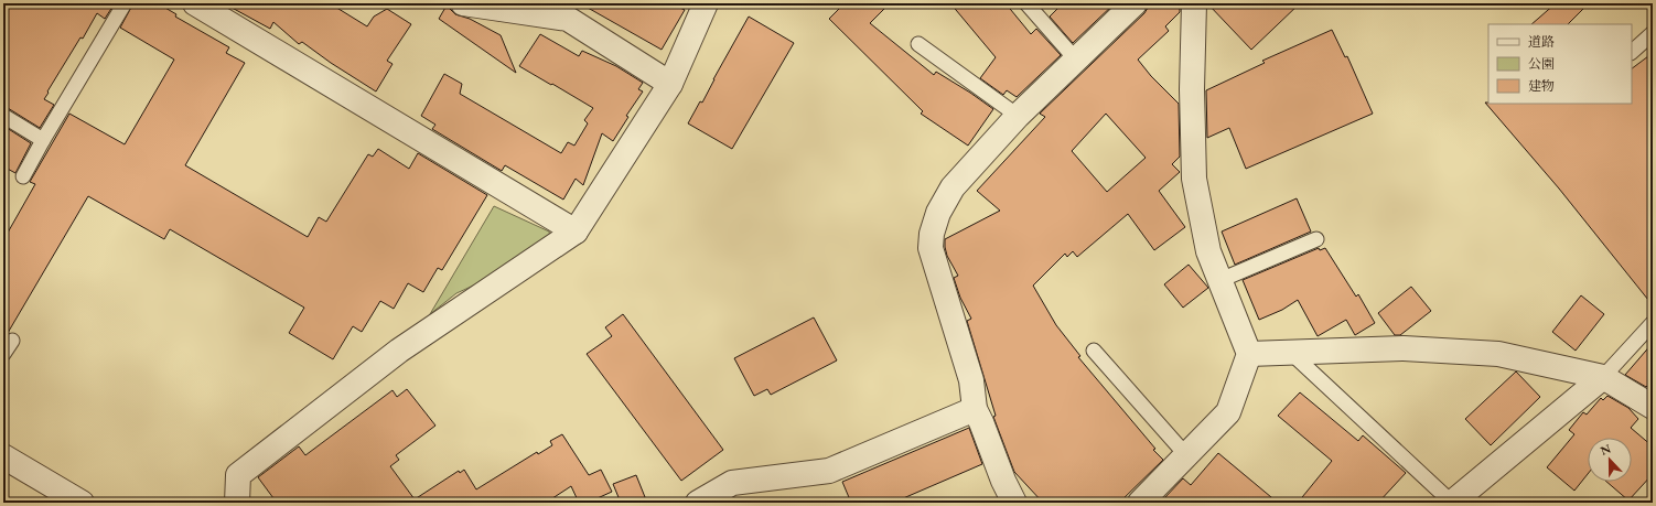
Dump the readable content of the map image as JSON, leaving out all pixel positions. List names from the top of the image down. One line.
{"legend":["道路","公園","建物"],"north":"top"}
